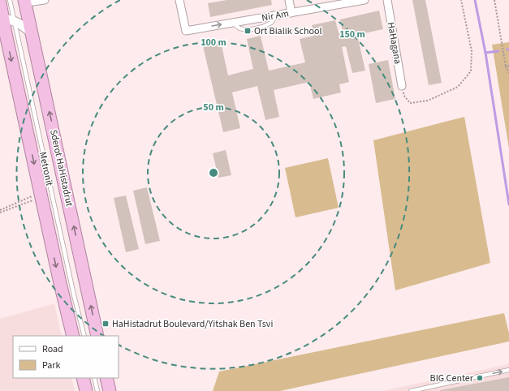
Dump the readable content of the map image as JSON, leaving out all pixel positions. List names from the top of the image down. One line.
{"streets":{"highway":["Sderot HaHistadrut"],"street":["Nir Am","HaHagana"],"lane":["Metronit"]},"one_way":["Nir Am"],"places":{"transit":["Ort Bialik School","HaHistadrut Boulevard/Yitshak Ben Tsvi"],"other":["BIG Center"]},"legend":["Road","Park"],"rings":["150 m","100 m","50 m"]}
